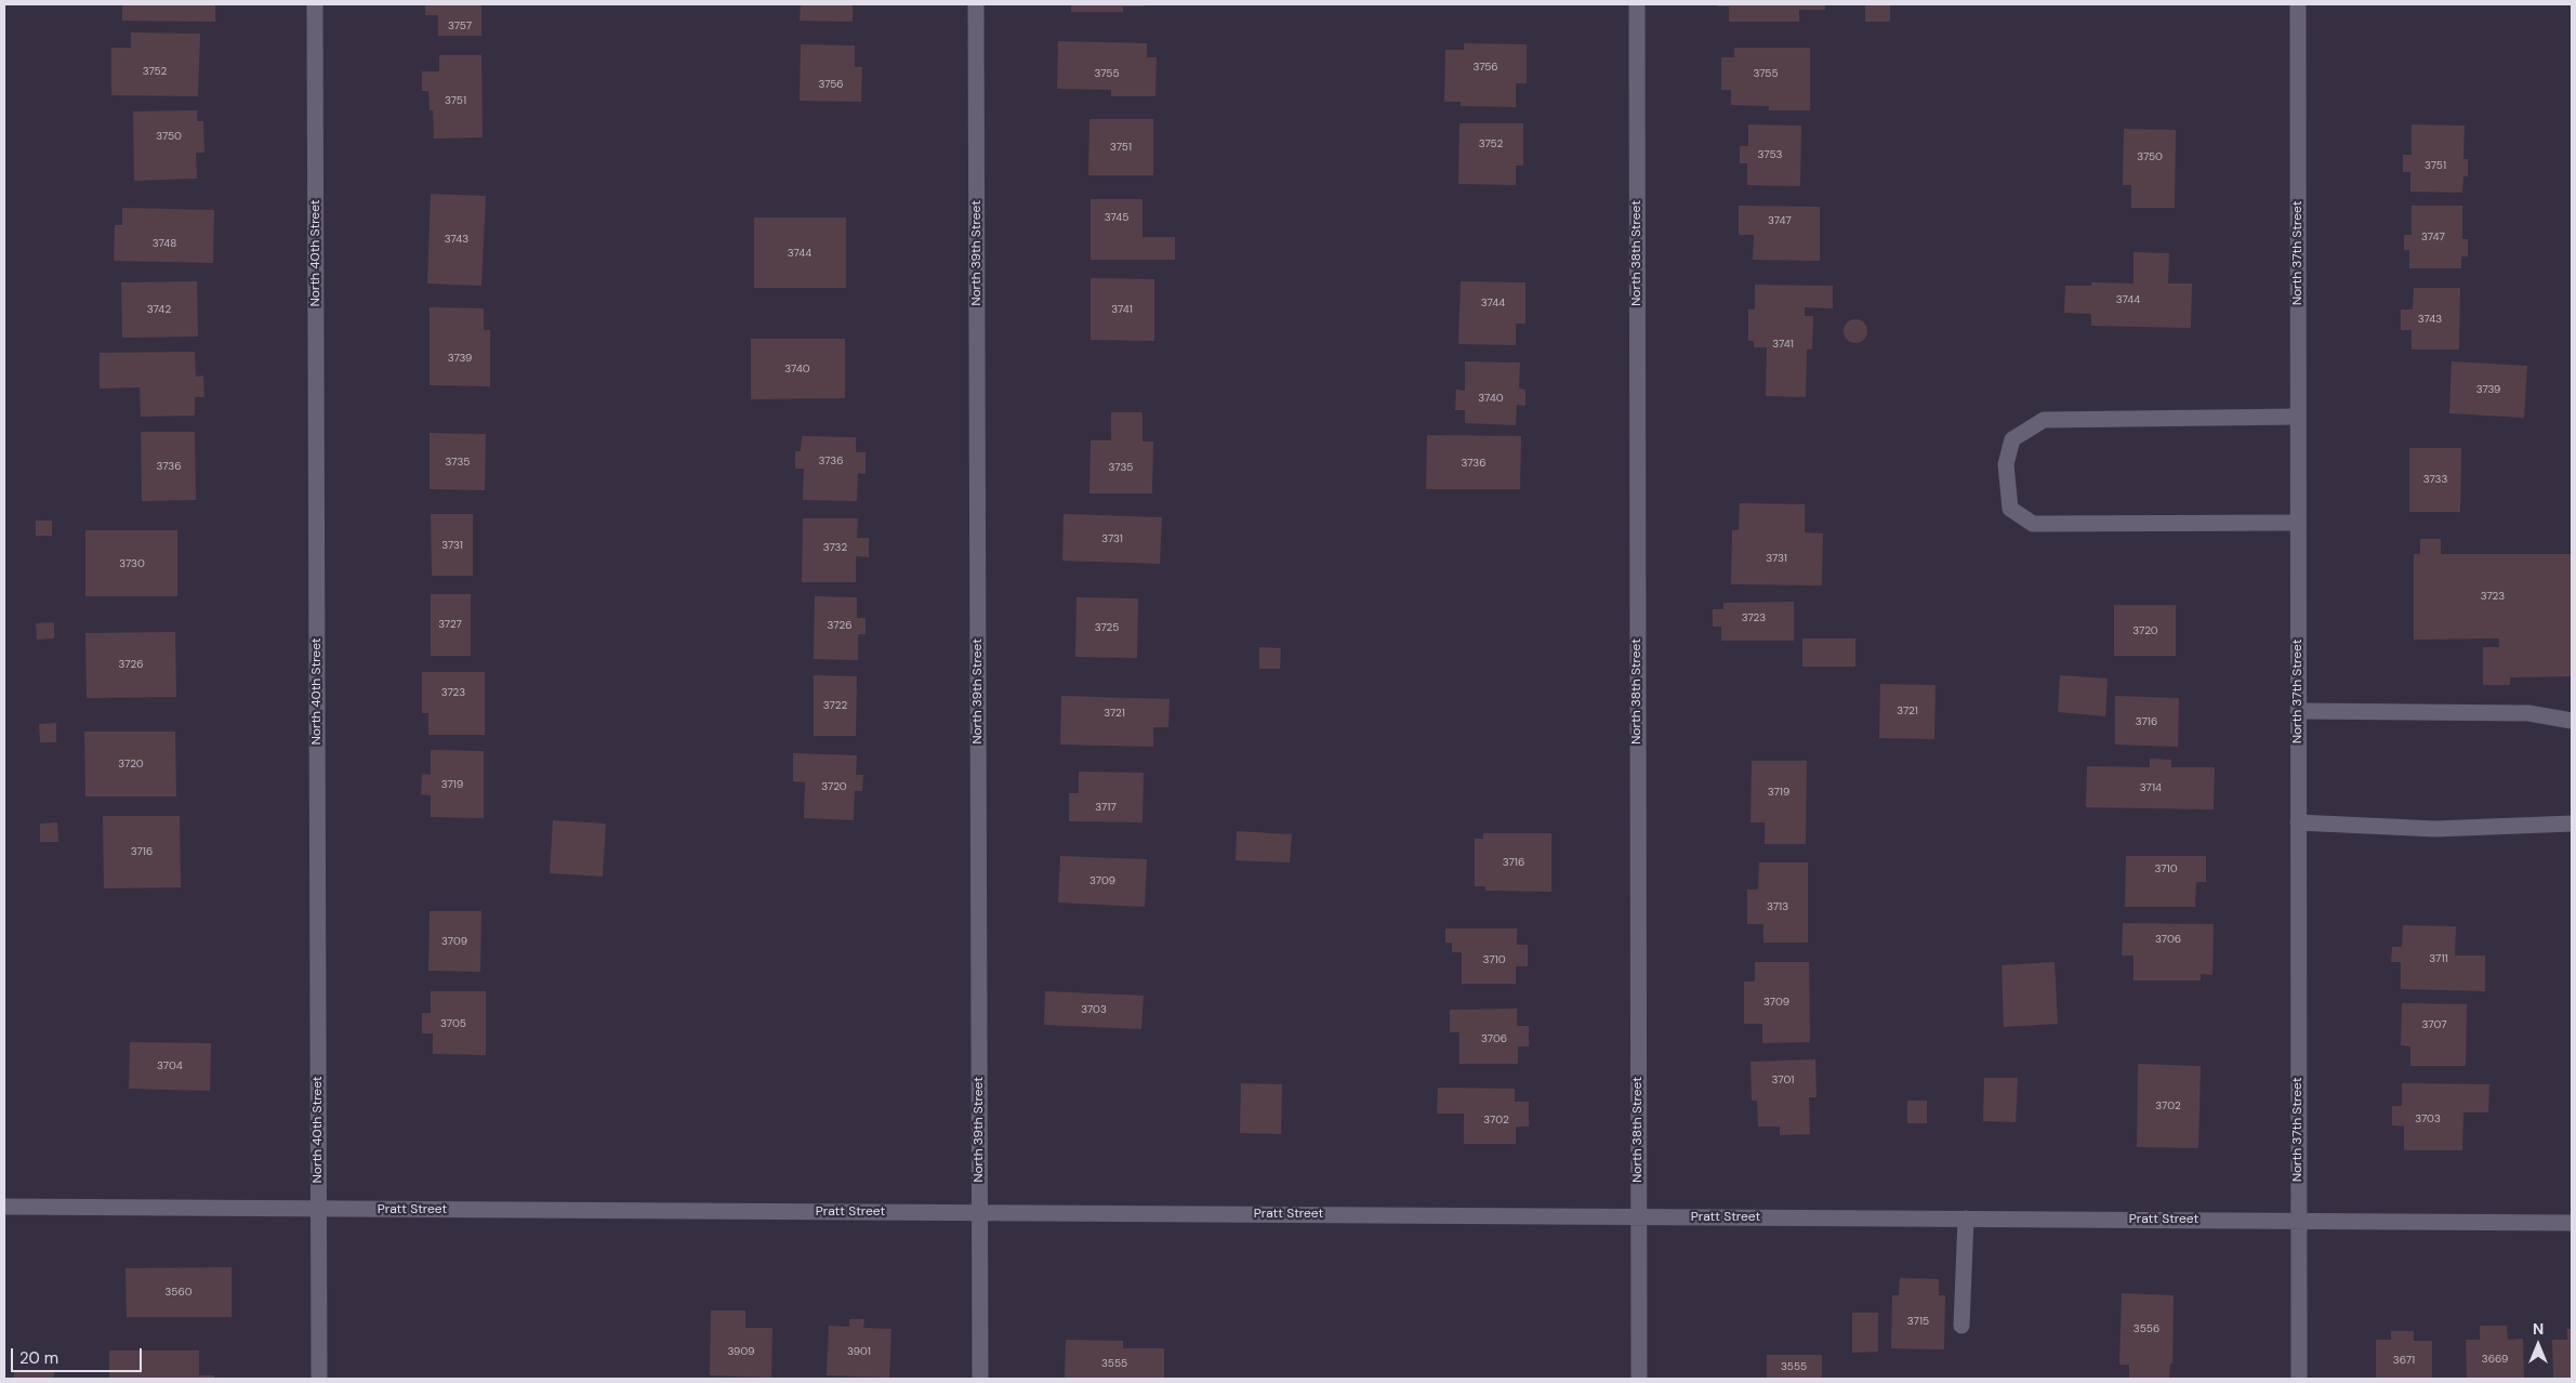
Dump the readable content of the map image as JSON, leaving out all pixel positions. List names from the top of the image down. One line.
{"streets":{"street":["North 40th Street","North 39th Street","North 38th Street","North 37th Street","Pratt Street"]},"crossings":[["North 40th Street","Pratt Street"],["North 39th Street","Pratt Street"],["North 38th Street","Pratt Street"],["North 37th Street","Pratt Street"]],"house_numbers":["3757","3756","3752","3755","3755","3756","3751","3750","3752","3751","3753","3750","3751","3745","3747","3747","3743","3748","3744","3744","3744","3742","3741","3743","3741","3739","3740","3739","3740","3736","3735","3736","3736","3735","3733","3731","3731","3732","3731","3730","3723","3723","3727","3726","3725","3720","3726","3723","3722","3721","3721","3716","3720","3719","3720","3714","3719","3717","3716","3716","3710","3709","3713","3706","3709","3711","3710","3709","3703","3705","3707","3706","3704","3701","3702","3703","3702","3560","3715","3556","3909","3901","3669","3671","3555","3555"],"scale_bar":"20 m","north":"top"}
